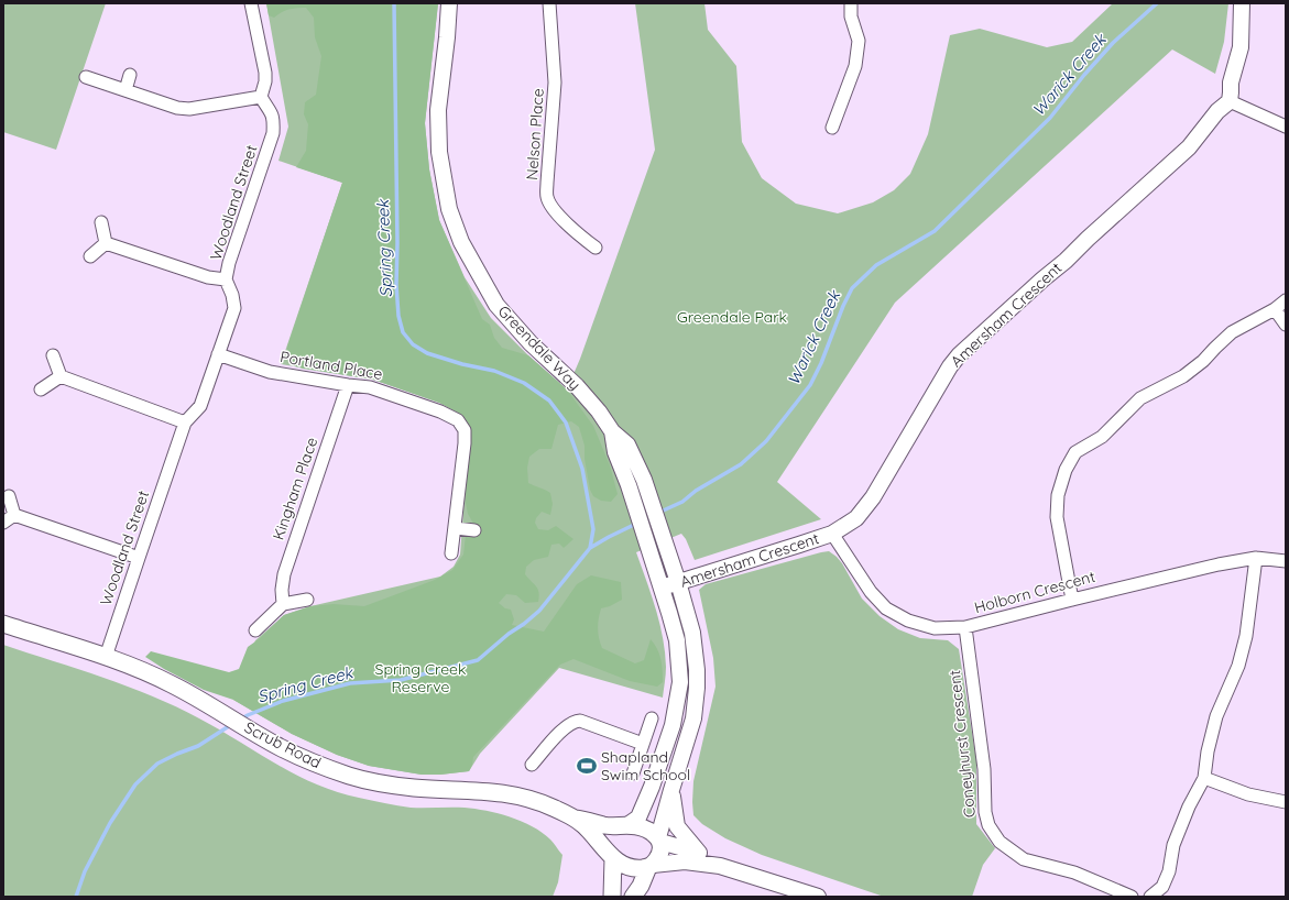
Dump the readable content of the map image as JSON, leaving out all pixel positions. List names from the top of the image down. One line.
{"streets":{"main road":["Scrub Road"],"street":["Nelson Place","Woodland Street","Amersham Crescent","Greendale Way","Portland Place","Kingham Place","Holborn Crescent","Coneyhurst Crescent"]},"crossings":[["Woodland Street","Portland Place"],["Woodland Street","Scrub Road"],["Amersham Crescent","Greendale Way"],["Amersham Crescent","Holborn Crescent"],["Greendale Way","Scrub Road"],["Portland Place","Kingham Place"],["Holborn Crescent","Coneyhurst Crescent"]],"water":["Warick Creek","Spring Creek"],"parks":["Greendale Park","Spring Creek Reserve"],"places":{"sports":["Shapland Swim School"]}}
